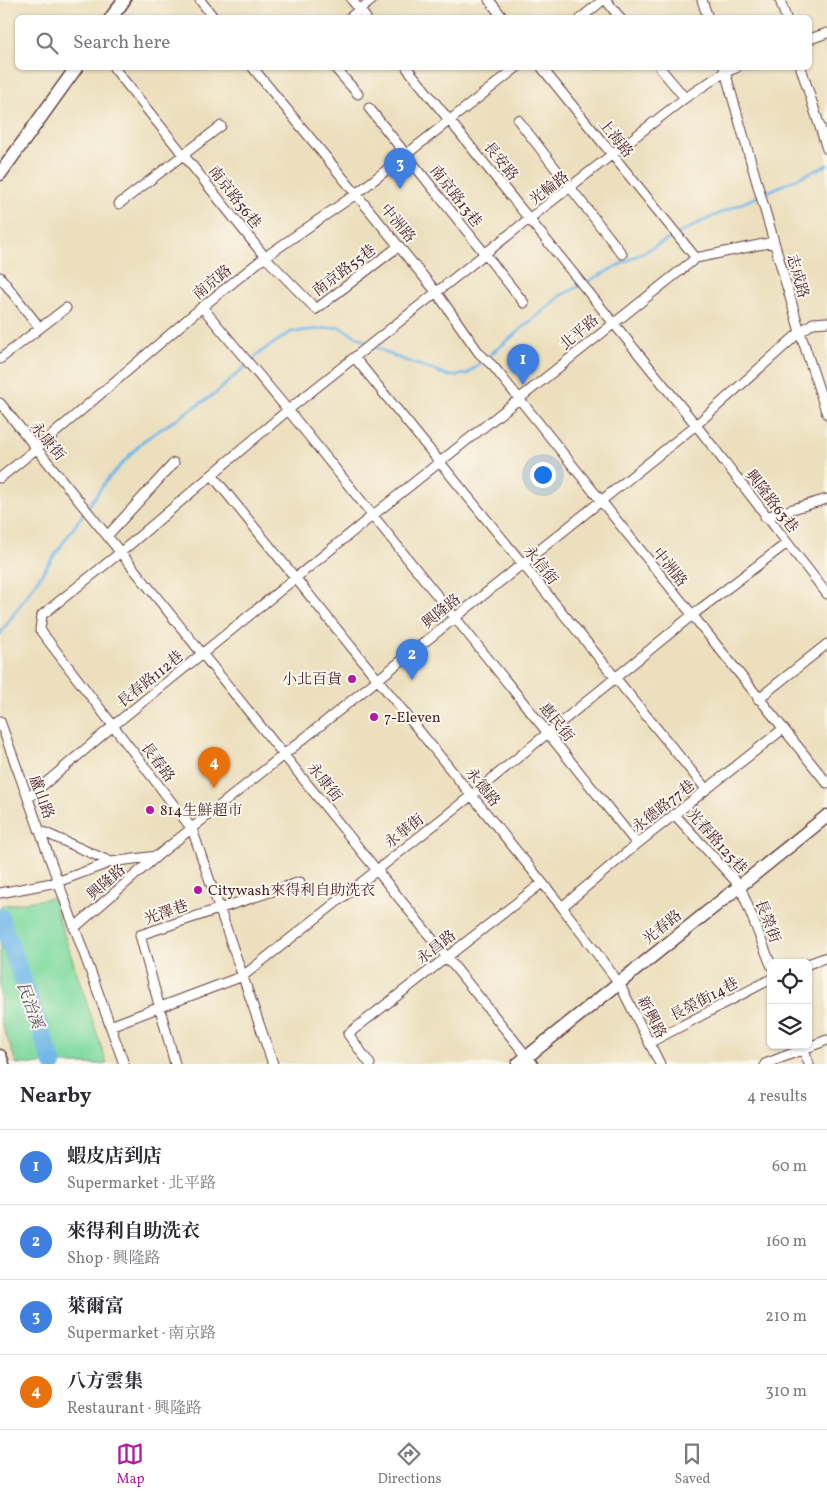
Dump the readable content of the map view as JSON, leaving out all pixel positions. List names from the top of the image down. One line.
{"streets":{"main road":["光春路"],"street":["上海路","長安路","光輪路","南京路13巷","南京路56巷","中洲路","南京路55巷","志成路","南京路","北平路","永康街","興隆路63巷","永信街","興隆路","長春路112巷","惠民街","長春路","永德路","盧山路","永德路77巷","永華街","光春路125巷","光澤巷","長榮街","永昌路","長榮街14巷","新興路"]},"crossings":[["上海路","光輪路"],["上海路","北平路"],["長安路","光輪路"],["長安路","南京路"],["長安路","北平路"],["光輪路","南京路13巷"],["光輪路","中洲路"],["光輪路","志成路"],["光輪路","永信街"],["南京路13巷","南京路"],["南京路56巷","南京路55巷"],["南京路56巷","南京路"],["中洲路","南京路55巷"],["中洲路","南京路"],["中洲路","北平路"],["中洲路","興隆路"],["中洲路","永德路77巷"],["中洲路","永華街"],["南京路55巷","南京路"],["志成路","北平路"],["志成路","興隆路"],["南京路","永康街"],["北平路","永信街"],["北平路","長春路112巷"],["北平路","永德路"],["永康街","興隆路"],["永康街","長春路112巷"],["永康街","長春路"],["永康街","永華街"],["永康街","光春路"],["永康街","永昌路"],["興隆路63巷","興隆路"],["興隆路63巷","永華街"],["永信街","興隆路"],["永信街","永德路77巷"],["永信街","永華街"],["興隆路","惠民街"],["興隆路","長春路"],["興隆路","永德路"],["興隆路","盧山路"],["長春路112巷","長春路"],["長春路112巷","永德路"],["長春路112巷","盧山路"],["惠民街","永德路77巷"],["惠民街","永華街"],["長春路","永德路"],["長春路","永華街"],["長春路","光澤巷"],["永德路","永德路77巷"],["永德路","永華街"],["永德路","光春路"],["永德路","永昌路"],["永德路","新興路"],["永德路77巷","光春路125巷"],["永華街","光澤巷"],["光春路125巷","長榮街"],["光春路125巷","光春路"],["長榮街","光春路"],["光春路","新興路"],["長榮街14巷","新興路"]],"water":["民治溪"],"places":["小北百貨","7-Eleven","814生鮮超市","Citywash來得利自助洗衣"],"page":{"search":"Search here","pins":["3","1","2","4"],"heading":["Nearby","4 results"],"list":[{"mark":"1","name":"蝦皮店到店","note":"Supermarket · 北平路","value":"60 m"},{"mark":"2","name":"來得利自助洗衣","note":"Shop · 興隆路","value":"160 m"},{"mark":"3","name":"萊爾富","note":"Supermarket · 南京路","value":"210 m"},{"mark":"4","name":"八方雲集","note":"Restaurant · 興隆路","value":"310 m"}],"nav":["Map","Directions","Saved"]}}
